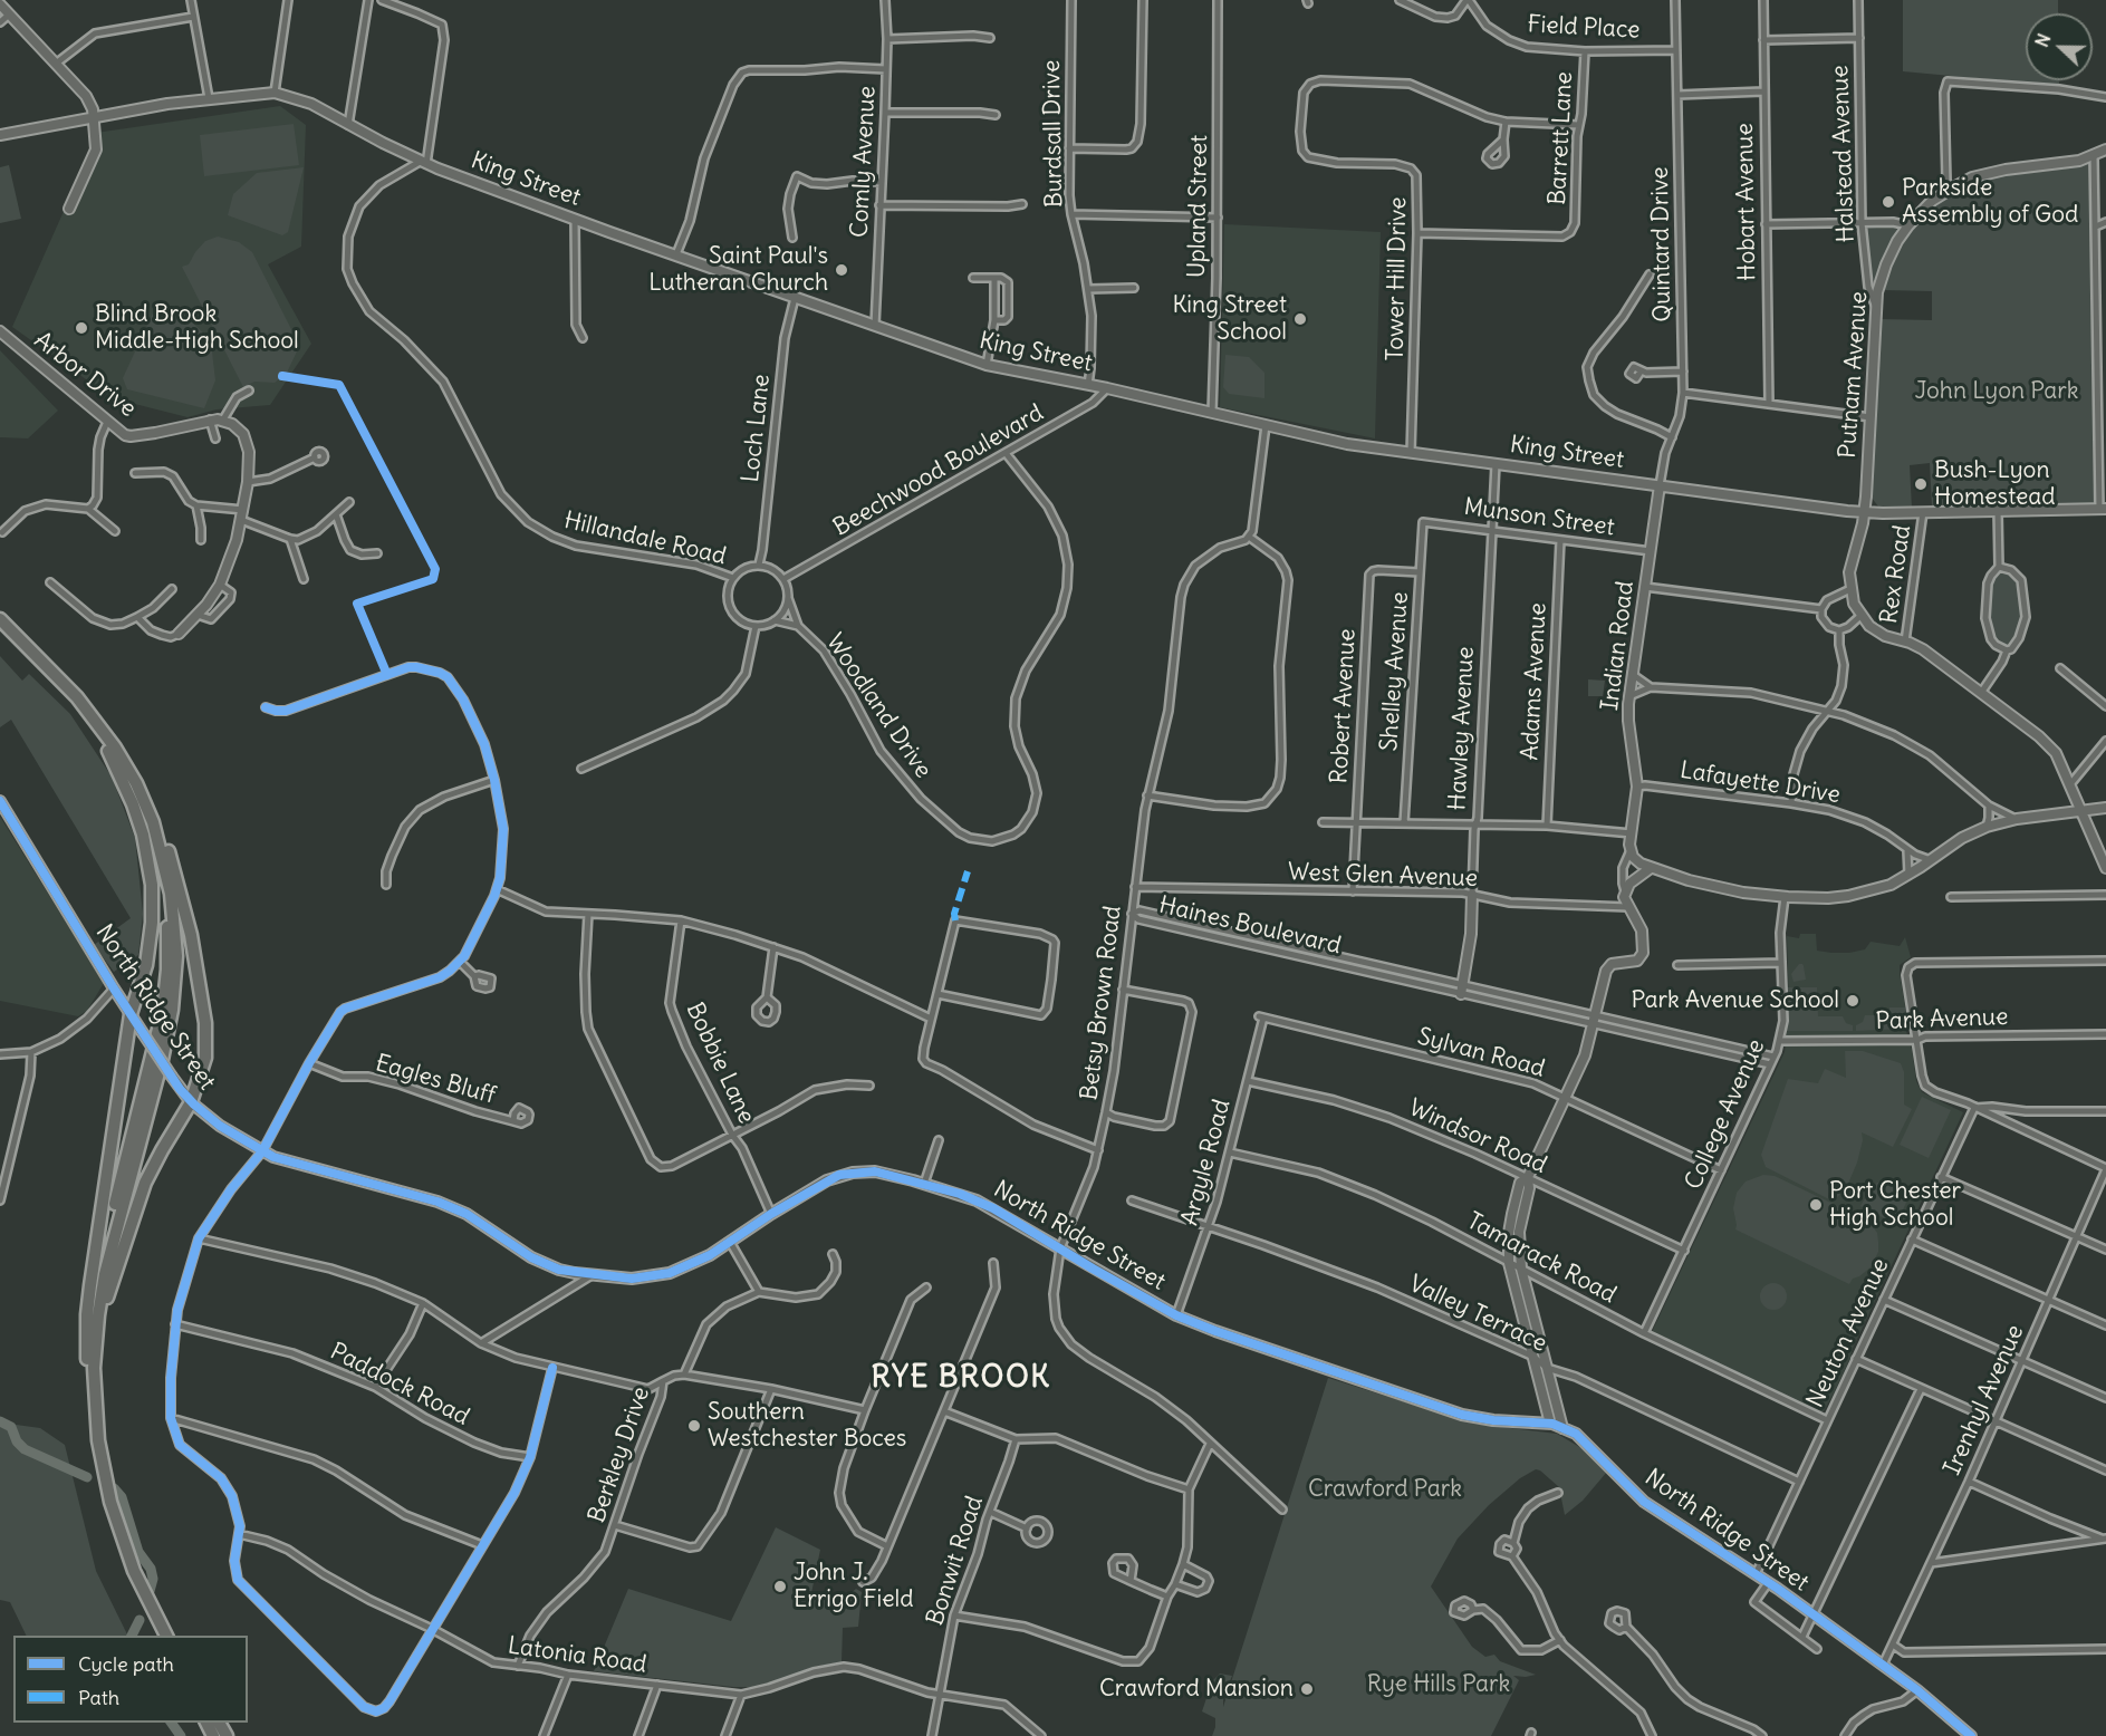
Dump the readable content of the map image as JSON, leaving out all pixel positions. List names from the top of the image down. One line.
{"streets":{"street":["Field Place","Burdsall Drive","Barrett Lane","Halstead Avenue","Comly Avenue","King Street","Hobart Avenue","Upland Street","Quintard Drive","Tower Hill Drive","Arbor Drive","Putnam Avenue","Loch Lane","Beechwood Boulevard","Munson Street","Hillandale Road","Rex Road","Indian Road","Shelley Avenue","Adams Avenue","Woodland Drive","Robert Avenue","Hawley Avenue","Lafayette Drive","West Glen Avenue","Haines Boulevard","Betsy Brown Road","North Ridge Street","Park Avenue","Sylvan Road","Bobbie Lane","Eagles Bluff","College Avenue","Windsor Road","Argyle Road","Tamarack Road","Valley Terrace","Neuton Avenue","Paddock Road","Irenhyl Avenue","Berkley Drive","Bonwit Road","Latonia Road"]},"crossings":[["Field Place","Barrett Lane"],["Field Place","Quintard Drive"],["Burdsall Drive","King Street"],["Barrett Lane","Tower Hill Drive"],["Halstead Avenue","Putnam Avenue"],["Comly Avenue","King Street"],["King Street","Upland Street"],["King Street","Quintard Drive"],["King Street","Tower Hill Drive"],["King Street","Putnam Avenue"],["King Street","Loch Lane"],["King Street","Beechwood Boulevard"],["King Street","Hillandale Road"],["King Street","Rex Road"],["King Street","Indian Road"],["King Street","Hawley Avenue"],["Quintard Drive","Indian Road"],["Loch Lane","Beechwood Boulevard"],["Loch Lane","Hillandale Road"],["Loch Lane","Woodland Drive"],["Beechwood Boulevard","Hillandale Road"],["Beechwood Boulevard","Woodland Drive"],["Munson Street","Indian Road"],["Munson Street","Shelley Avenue"],["Munson Street","Adams Avenue"],["Munson Street","Hawley Avenue"],["Hillandale Road","Woodland Drive"],["Indian Road","Lafayette Drive"],["Indian Road","West Glen Avenue"],["Indian Road","Haines Boulevard"],["Shelley Avenue","Robert Avenue"],["Robert Avenue","West Glen Avenue"],["Hawley Avenue","West Glen Avenue"],["Hawley Avenue","Haines Boulevard"],["West Glen Avenue","Betsy Brown Road"],["Haines Boulevard","Betsy Brown Road"],["Haines Boulevard","College Avenue"],["Betsy Brown Road","North Ridge Street"],["North Ridge Street","Bobbie Lane"],["North Ridge Street","Argyle Road"],["North Ridge Street","Neuton Avenue"],["North Ridge Street","Irenhyl Avenue"],["Park Avenue","College Avenue"],["Sylvan Road","College Avenue"],["Sylvan Road","Argyle Road"],["College Avenue","Windsor Road"],["College Avenue","Tamarack Road"],["Windsor Road","Argyle Road"],["Argyle Road","Tamarack Road"],["Argyle Road","Valley Terrace"],["Tamarack Road","Neuton Avenue"],["Valley Terrace","Neuton Avenue"],["Berkley Drive","Latonia Road"]],"districts":["RYE BROOK"],"parks":["John Lyon Park","Crawford Park","Rye Hills Park"],"places":["Parkside Assembly of God","Saint Paul's Lutheran Church","King Street School","Blind Brook Middle-High School","Bush-Lyon Homestead","Park Avenue School","Port Chester High School","Southern Westchester Boces","John J. Errigo Field","Crawford Mansion"],"legend":["Cycle path","Path"],"north":"left"}
